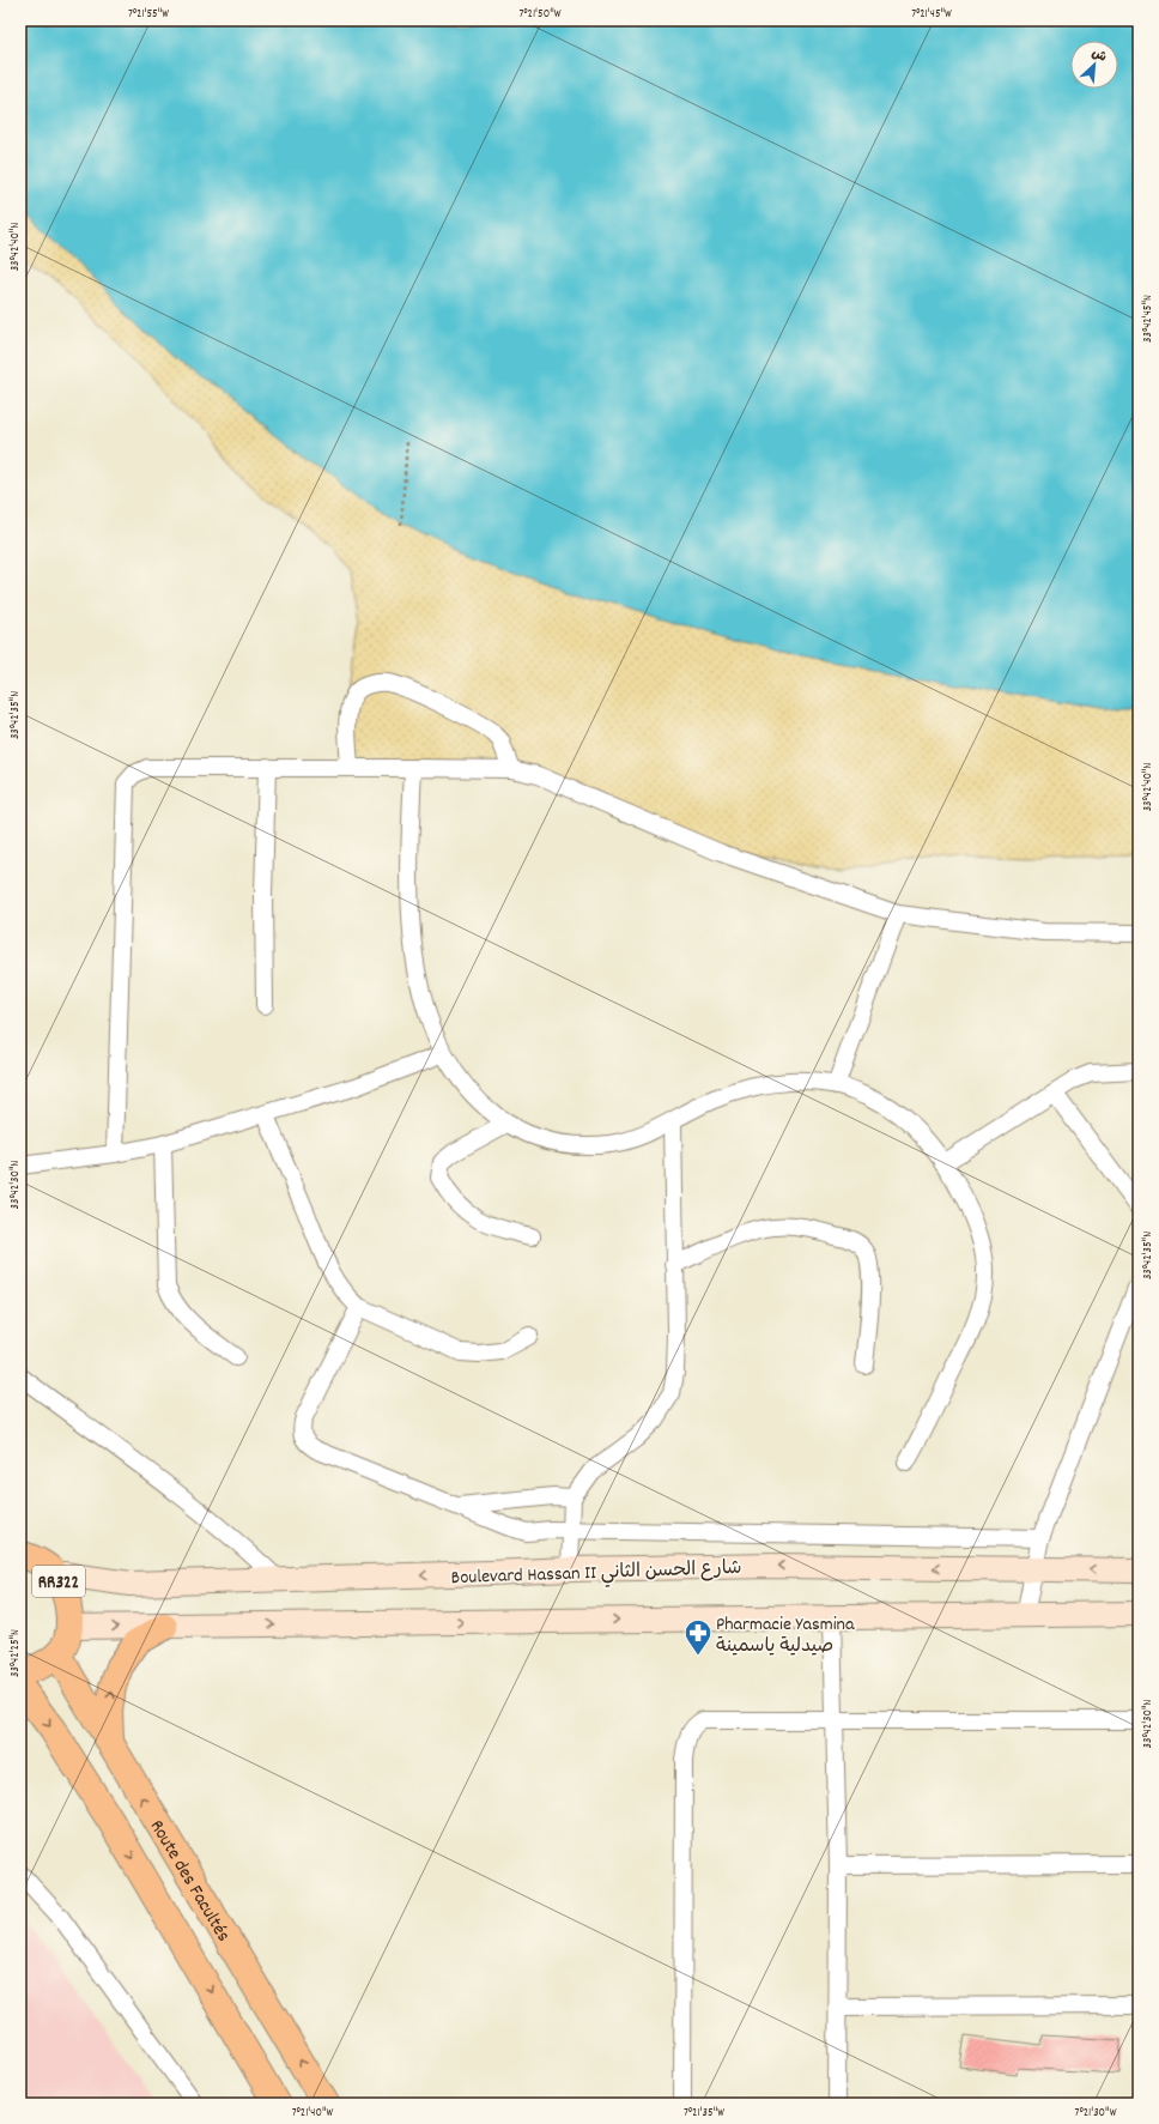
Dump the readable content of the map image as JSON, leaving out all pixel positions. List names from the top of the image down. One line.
{"streets":{"main road":["Boulevard Hassan II شارع الحسن الثاني","RR322","Route des Facultés"]},"crossings":[["Boulevard Hassan II شارع الحسن الثاني","RR322"],["RR322","Route des Facultés"]],"places":{"pharmacy":["Pharmacie Yasmina صيدلية ياسمينة"]},"north":"top right","coordinates":["7°21'55\"W","7°21'50\"W","7°21'45\"W","33°42'40\"N","33°42'45\"N","33°42'35\"N","33°42'30\"N","33°42'25\"N","7°21'40\"W","7°21'35\"W","7°21'30\"W"]}
